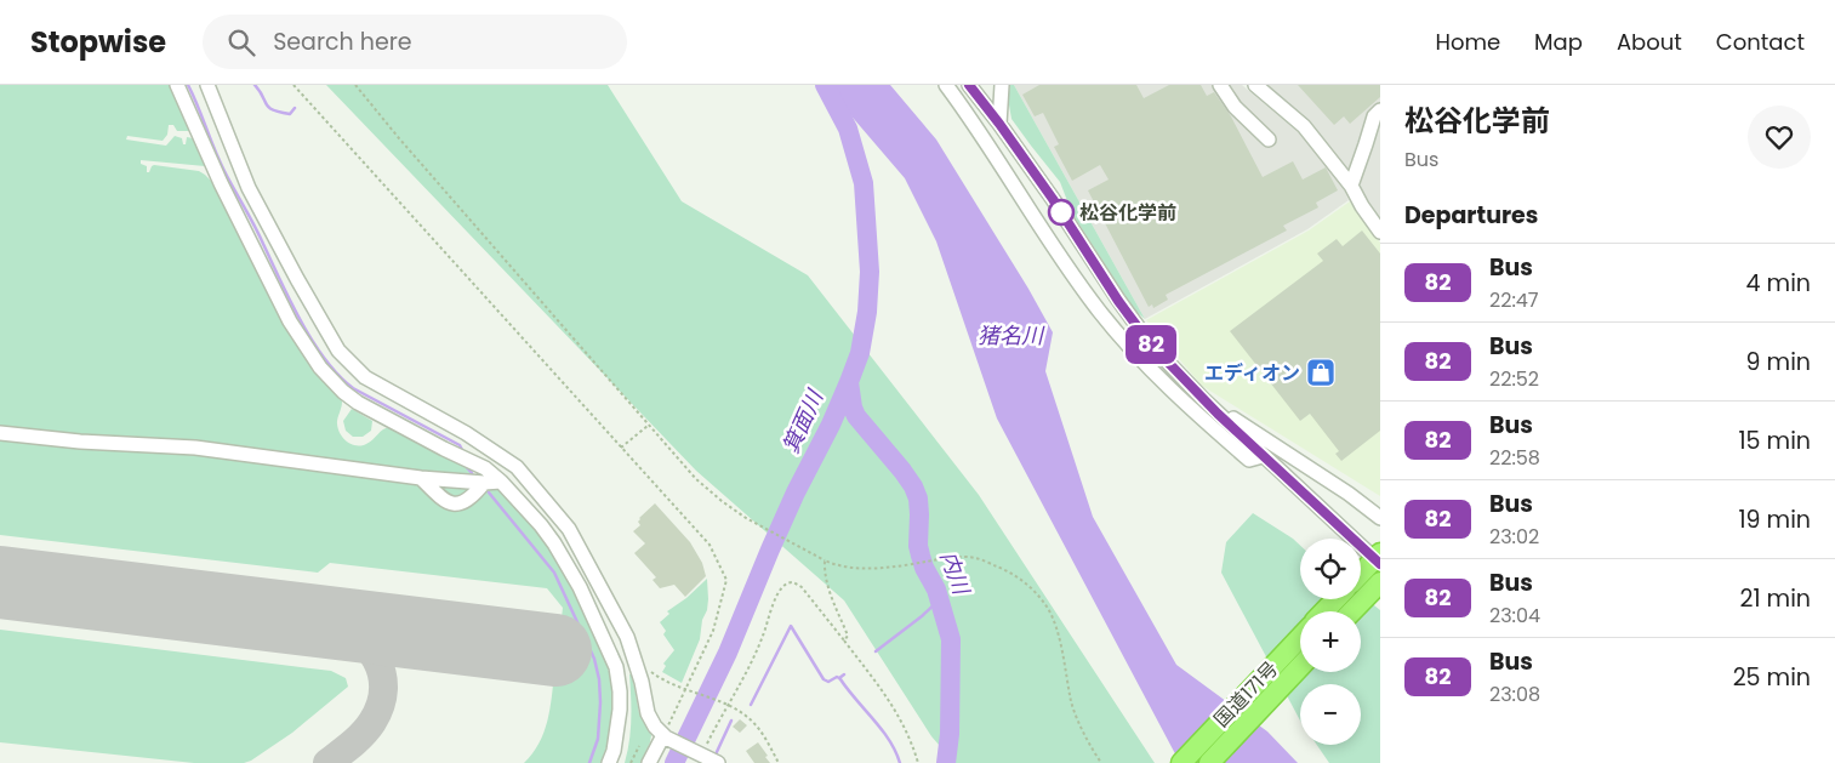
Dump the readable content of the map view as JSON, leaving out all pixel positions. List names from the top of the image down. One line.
{"streets":{"highway":["国道171号"]},"water":["猪名川","箕面川","内川"],"places":{"other":["松谷化学前"],"shop":["エディオン"]},"lines":["bus line 82"],"page":{"header":"Stopwise","search":"Search here","nav":["Home","Map","About","Contact"],"on_map":"82","heading":[["松谷化学前","Bus"],"Departures"],"list":[{"mark":"82","name":"Bus","note":"22:47","value":"4 min"},{"mark":"82","name":"Bus","note":"22:52","value":"9 min"},{"mark":"82","name":"Bus","note":"22:58","value":"15 min"},{"mark":"82","name":"Bus","note":"23:02","value":"19 min"},{"mark":"82","name":"Bus","note":"23:04","value":"21 min"},{"mark":"82","name":"Bus","note":"23:08","value":"25 min"}],"map_buttons":["+","−"]}}
